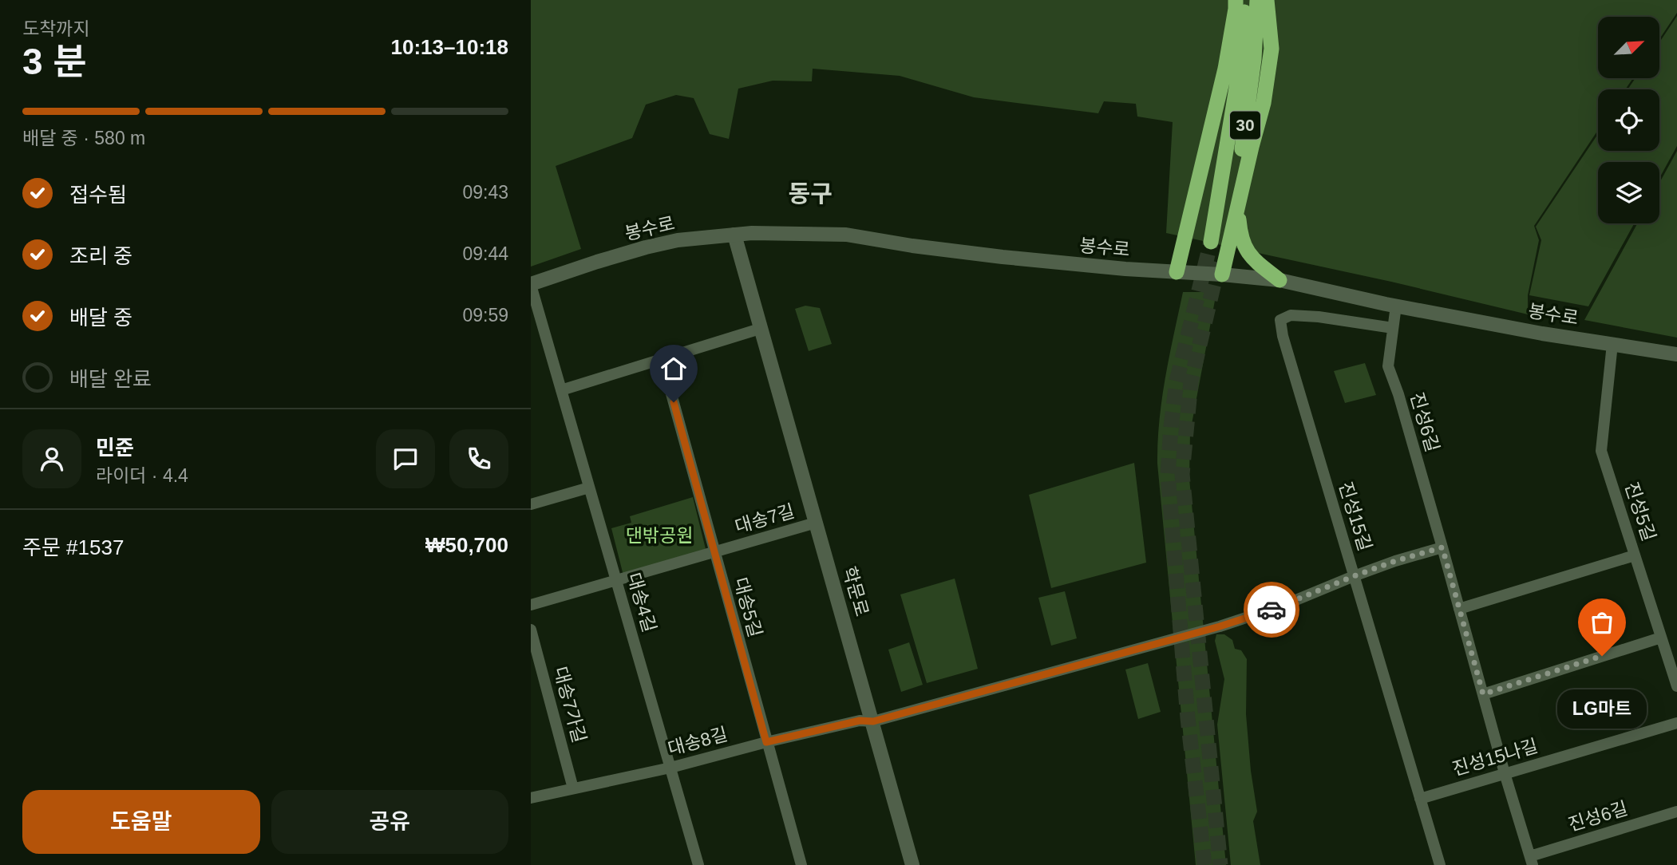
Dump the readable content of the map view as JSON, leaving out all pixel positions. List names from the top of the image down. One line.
{"streets":{"highway":["30"],"main road":["봉수로","학문로"],"street":["진성6길","진성5길","진성15길","대송7길","대송4길","대송5길","대송7가길","대송8길","진성15나길"]},"crossings":[["봉수로","진성6길"],["봉수로","진성5길"],["봉수로","학문로"],["봉수로","대송4길"],["진성6길","진성15길"],["진성6길","진성15나길"],["진성15길","대송8길"],["진성15길","진성15나길"],["대송7길","학문로"],["대송7길","대송4길"],["대송7길","대송5길"],["학문로","대송8길"],["대송4길","대송8길"],["대송5길","대송8길"],["대송7가길","대송8길"]],"districts":["동구"],"parks":["댄밖공원"],"places":["LG마트"],"north":"top right","page":{"heading":["3 분","도착까지","10:13–10:18"],"panel":["민준","라이더 · 4.4","주문 #1537","₩50,700"],"bar":"배달 중 · 580 m","list":[["접수됨","09:43"],["조리 중","09:44"],["배달 중","09:59"],"배달 완료"],"bubble":"LG마트","buttons":["도움말","공유"]}}
